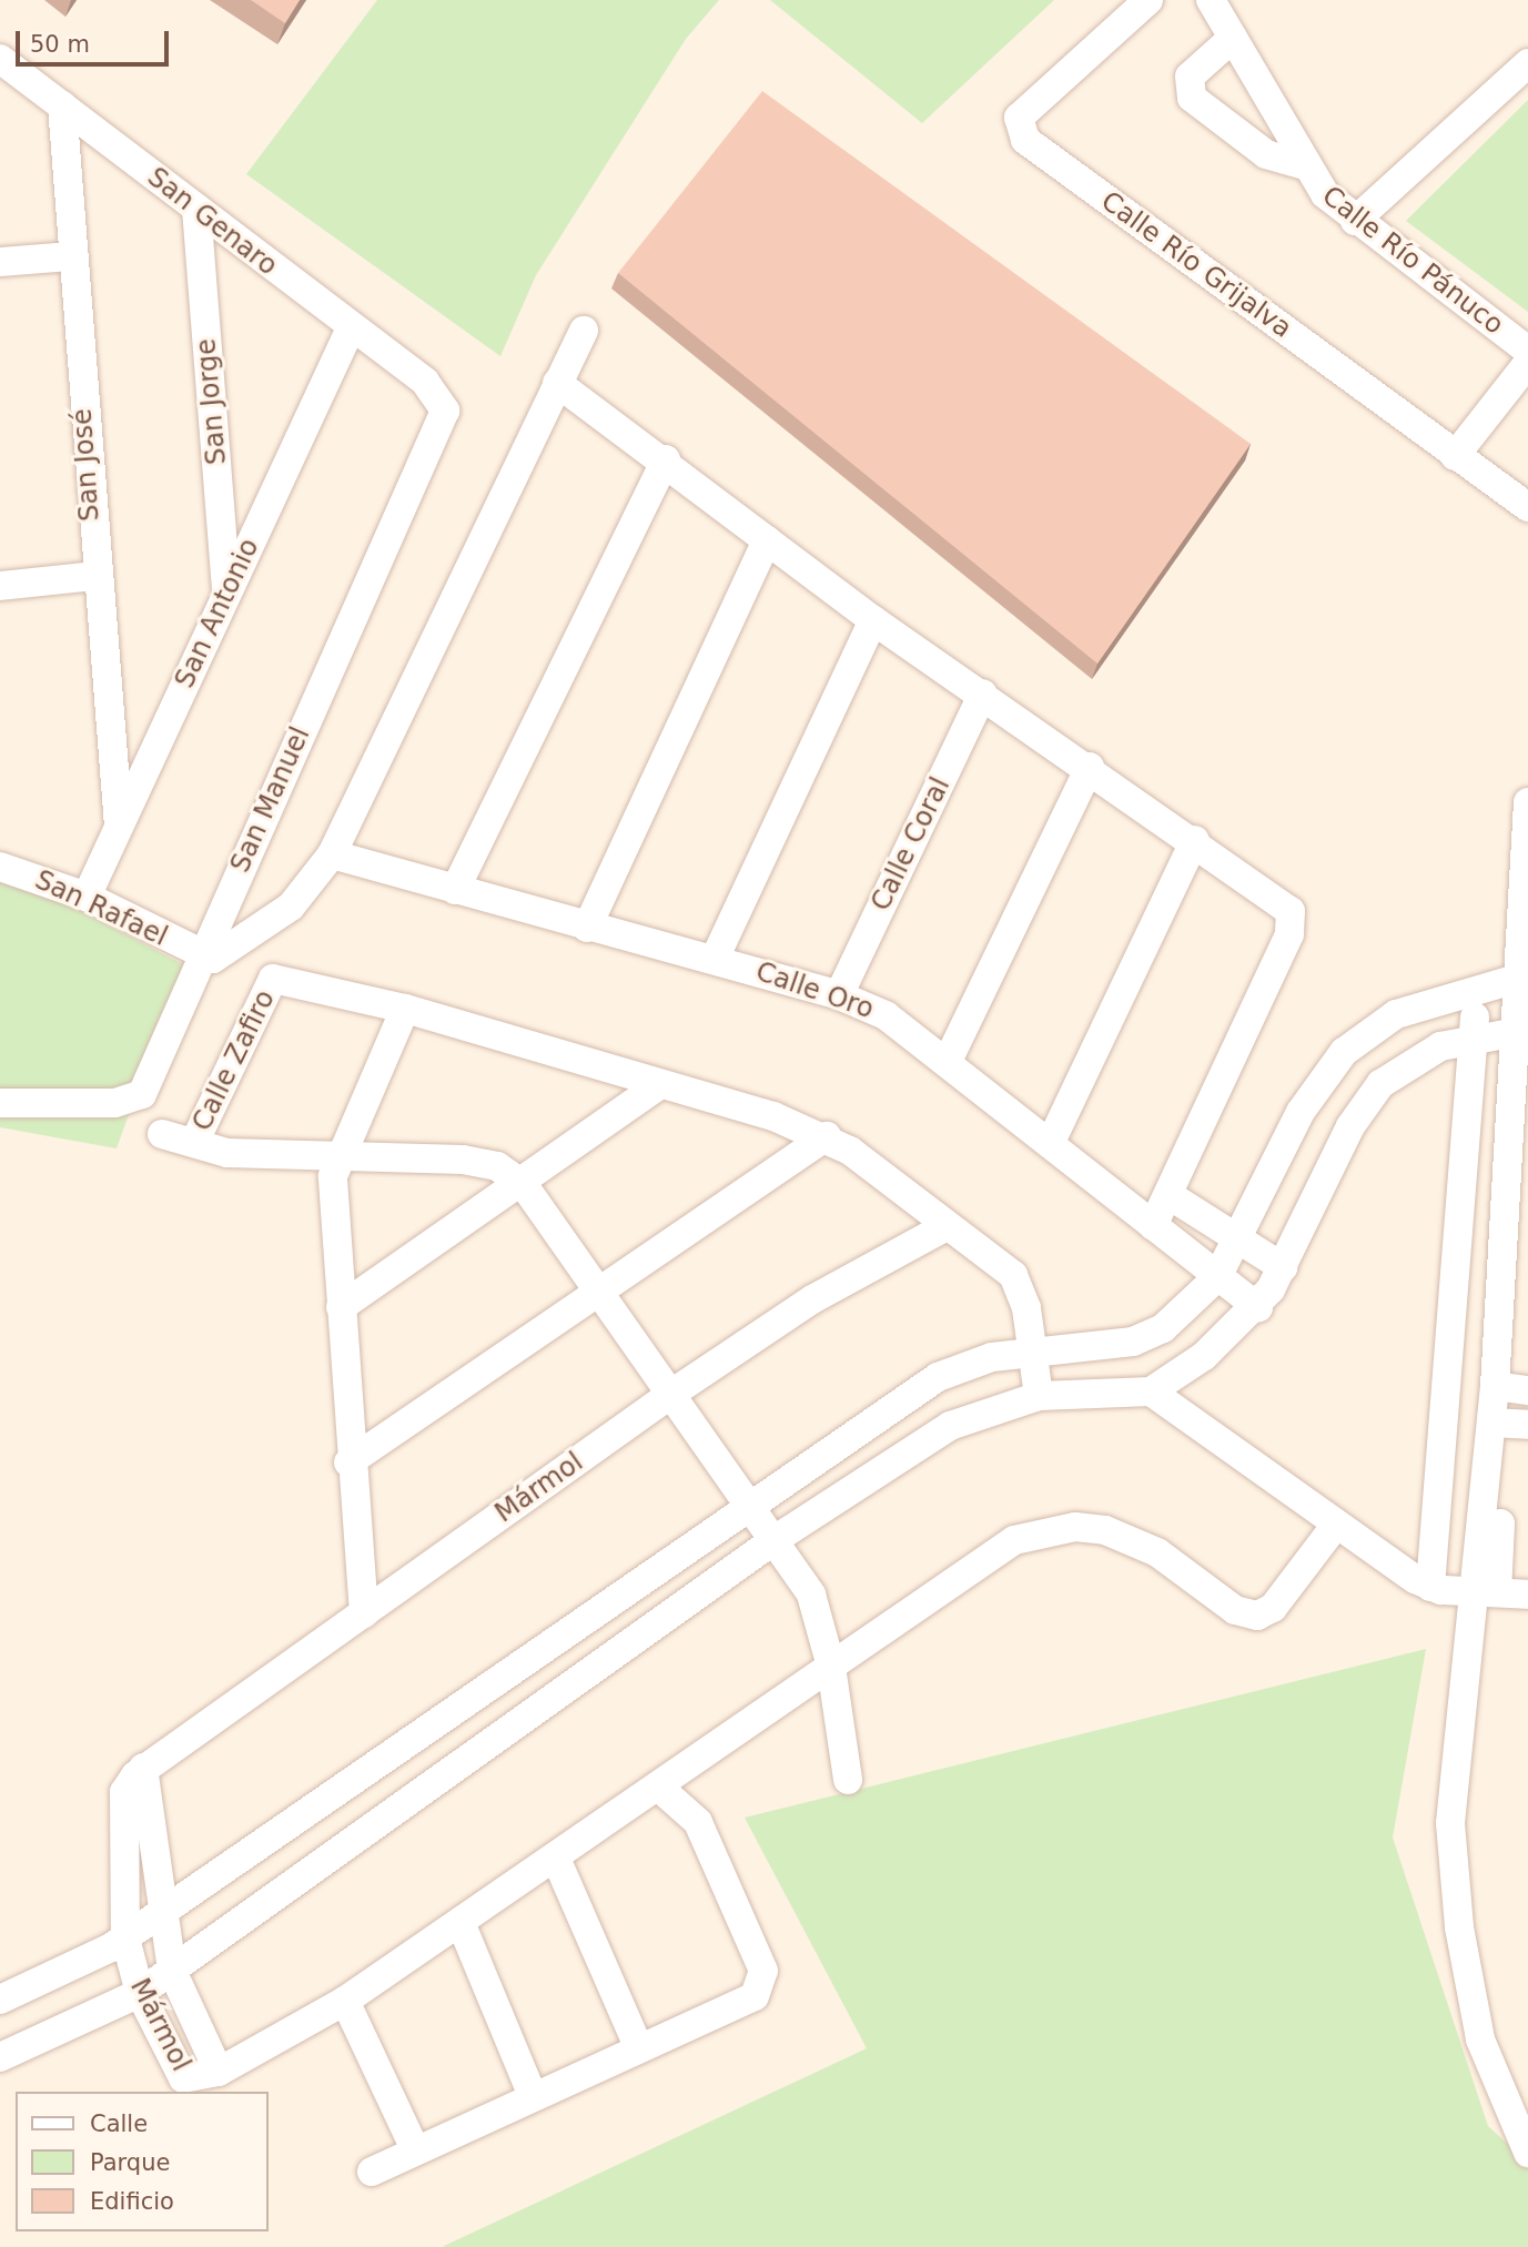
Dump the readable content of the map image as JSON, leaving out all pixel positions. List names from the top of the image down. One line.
{"streets":{"street":["San Genaro","Calle Río Pánuco","Calle Río Grijalva","San Jorge","San José","San Antonio","San Manuel","Calle Coral","San Rafael","Calle Oro","Calle Zafiro","Mármol"]},"crossings":[["San Genaro","San Jorge"],["San Genaro","San José"],["San Genaro","San Antonio"],["San Genaro","San Manuel"],["San Jorge","San Antonio"],["San José","San Antonio"],["San Antonio","San Rafael"],["San Manuel","San Rafael"],["Calle Coral","Calle Oro"]],"legend":["Calle","Parque","Edificio"],"scale_bar":"50 m"}
